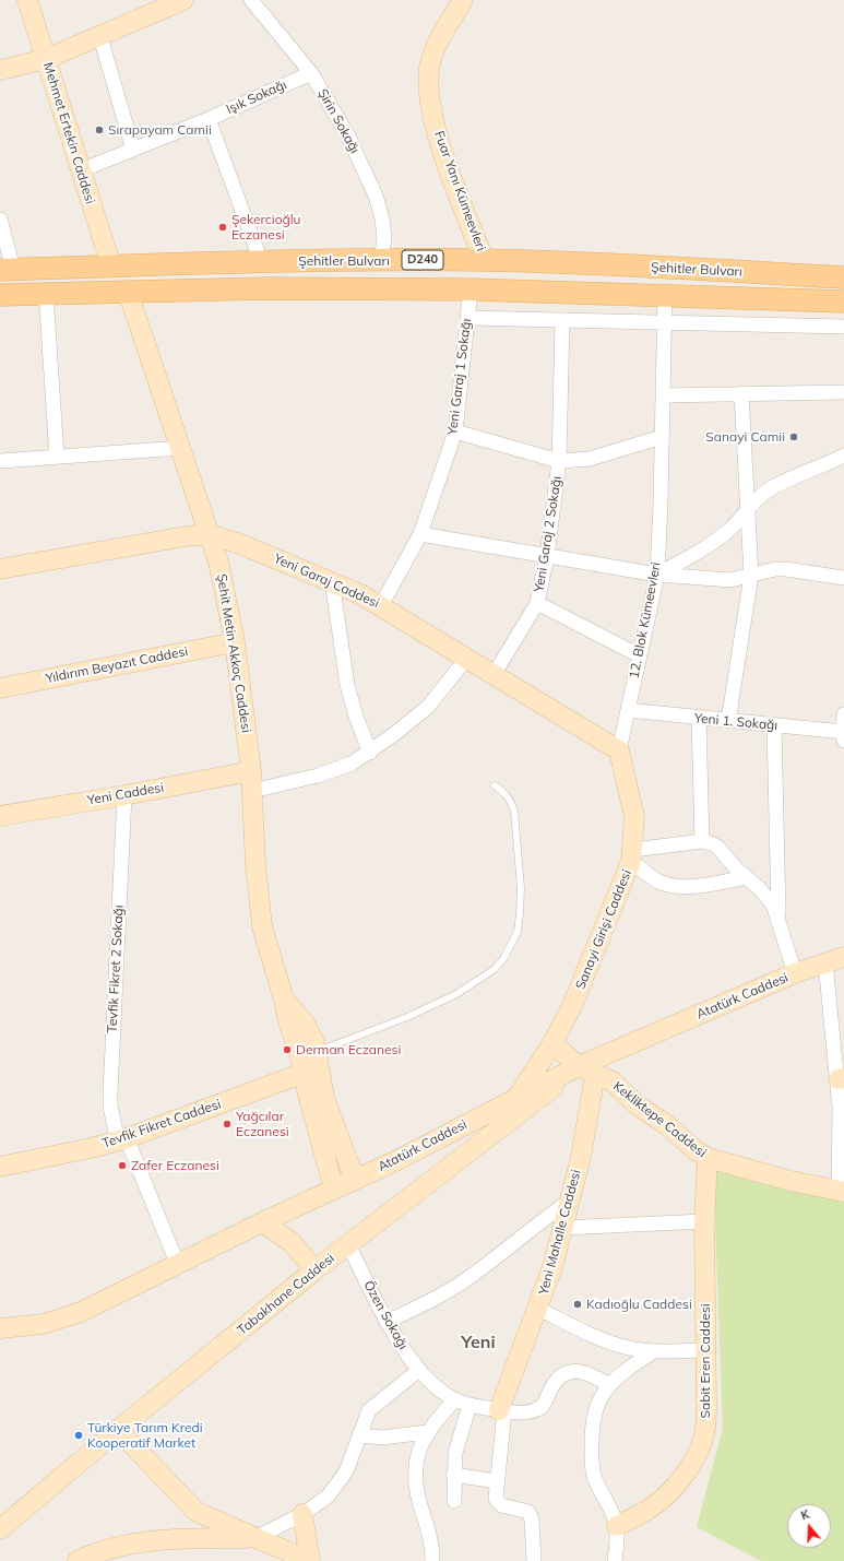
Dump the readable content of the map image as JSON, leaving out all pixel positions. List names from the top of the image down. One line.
{"streets":{"main road":["D240","Şehitler Bulvarı"],"street":["Işık Sokağı","Şirin Sokağı","Mehmet Ertekin Caddesi","Fuar Yanı Kümeevleri","Yeni Garaj 1 Sokağı","Yeni Garaj 2 Sokağı","Yeni Garaj Caddesi","12. Blok Kümeevleri","Şehit Metin Akkoç Caddesi","Yıldırım Beyazıt Caddesi","Yeni 1. Sokağı","Yeni Caddesi","Sanayi Girişi Caddesi","Tevfik Fikret 2 Sokağı","Atatürk Caddesi","Kekliktepe Caddesi","Tevfik Fikret Caddesi","Yeni Mahalle Caddesi","Tabakhane Caddesi","Özen Sokağı","Sabit Eren Caddesi"]},"crossings":[["Işık Sokağı","Şirin Sokağı"],["Işık Sokağı","Mehmet Ertekin Caddesi"],["Şirin Sokağı","Şehitler Bulvarı"],["Mehmet Ertekin Caddesi","Şehitler Bulvarı"],["Fuar Yanı Kümeevleri","Şehitler Bulvarı"],["Şehitler Bulvarı","Yeni Garaj 1 Sokağı"],["Şehitler Bulvarı","12. Blok Kümeevleri"],["Şehitler Bulvarı","Şehit Metin Akkoç Caddesi"],["Yeni Garaj 1 Sokağı","Yeni Garaj Caddesi"],["Yeni Garaj 2 Sokağı","Yeni Garaj Caddesi"],["Yeni Garaj Caddesi","12. Blok Kümeevleri"],["Yeni Garaj Caddesi","Şehit Metin Akkoç Caddesi"],["Yeni Garaj Caddesi","Sanayi Girişi Caddesi"],["12. Blok Kümeevleri","Yeni 1. Sokağı"],["12. Blok Kümeevleri","Sanayi Girişi Caddesi"],["Şehit Metin Akkoç Caddesi","Yıldırım Beyazıt Caddesi"],["Şehit Metin Akkoç Caddesi","Yeni Caddesi"],["Şehit Metin Akkoç Caddesi","Atatürk Caddesi"],["Şehit Metin Akkoç Caddesi","Tevfik Fikret Caddesi"],["Yeni Caddesi","Tevfik Fikret 2 Sokağı"],["Sanayi Girişi Caddesi","Atatürk Caddesi"],["Sanayi Girişi Caddesi","Kekliktepe Caddesi"],["Tevfik Fikret 2 Sokağı","Atatürk Caddesi"],["Tevfik Fikret 2 Sokağı","Tevfik Fikret Caddesi"],["Atatürk Caddesi","Kekliktepe Caddesi"],["Atatürk Caddesi","Yeni Mahalle Caddesi"],["Atatürk Caddesi","Tabakhane Caddesi"],["Kekliktepe Caddesi","Yeni Mahalle Caddesi"],["Kekliktepe Caddesi","Tabakhane Caddesi"],["Kekliktepe Caddesi","Sabit Eren Caddesi"],["Yeni Mahalle Caddesi","Tabakhane Caddesi"],["Yeni Mahalle Caddesi","Özen Sokağı"],["Tabakhane Caddesi","Özen Sokağı"]],"districts":["Yeni"],"places":["Sırapayam Camii","Şekercioğlu Eczanesi","Sanayi Camii","Derman Eczanesi","Yağcılar Eczanesi","Zafer Eczanesi","Kadıoğlu Caddesi","Türkiye Tarım Kredi Kooperatif Market"],"north":"top"}
